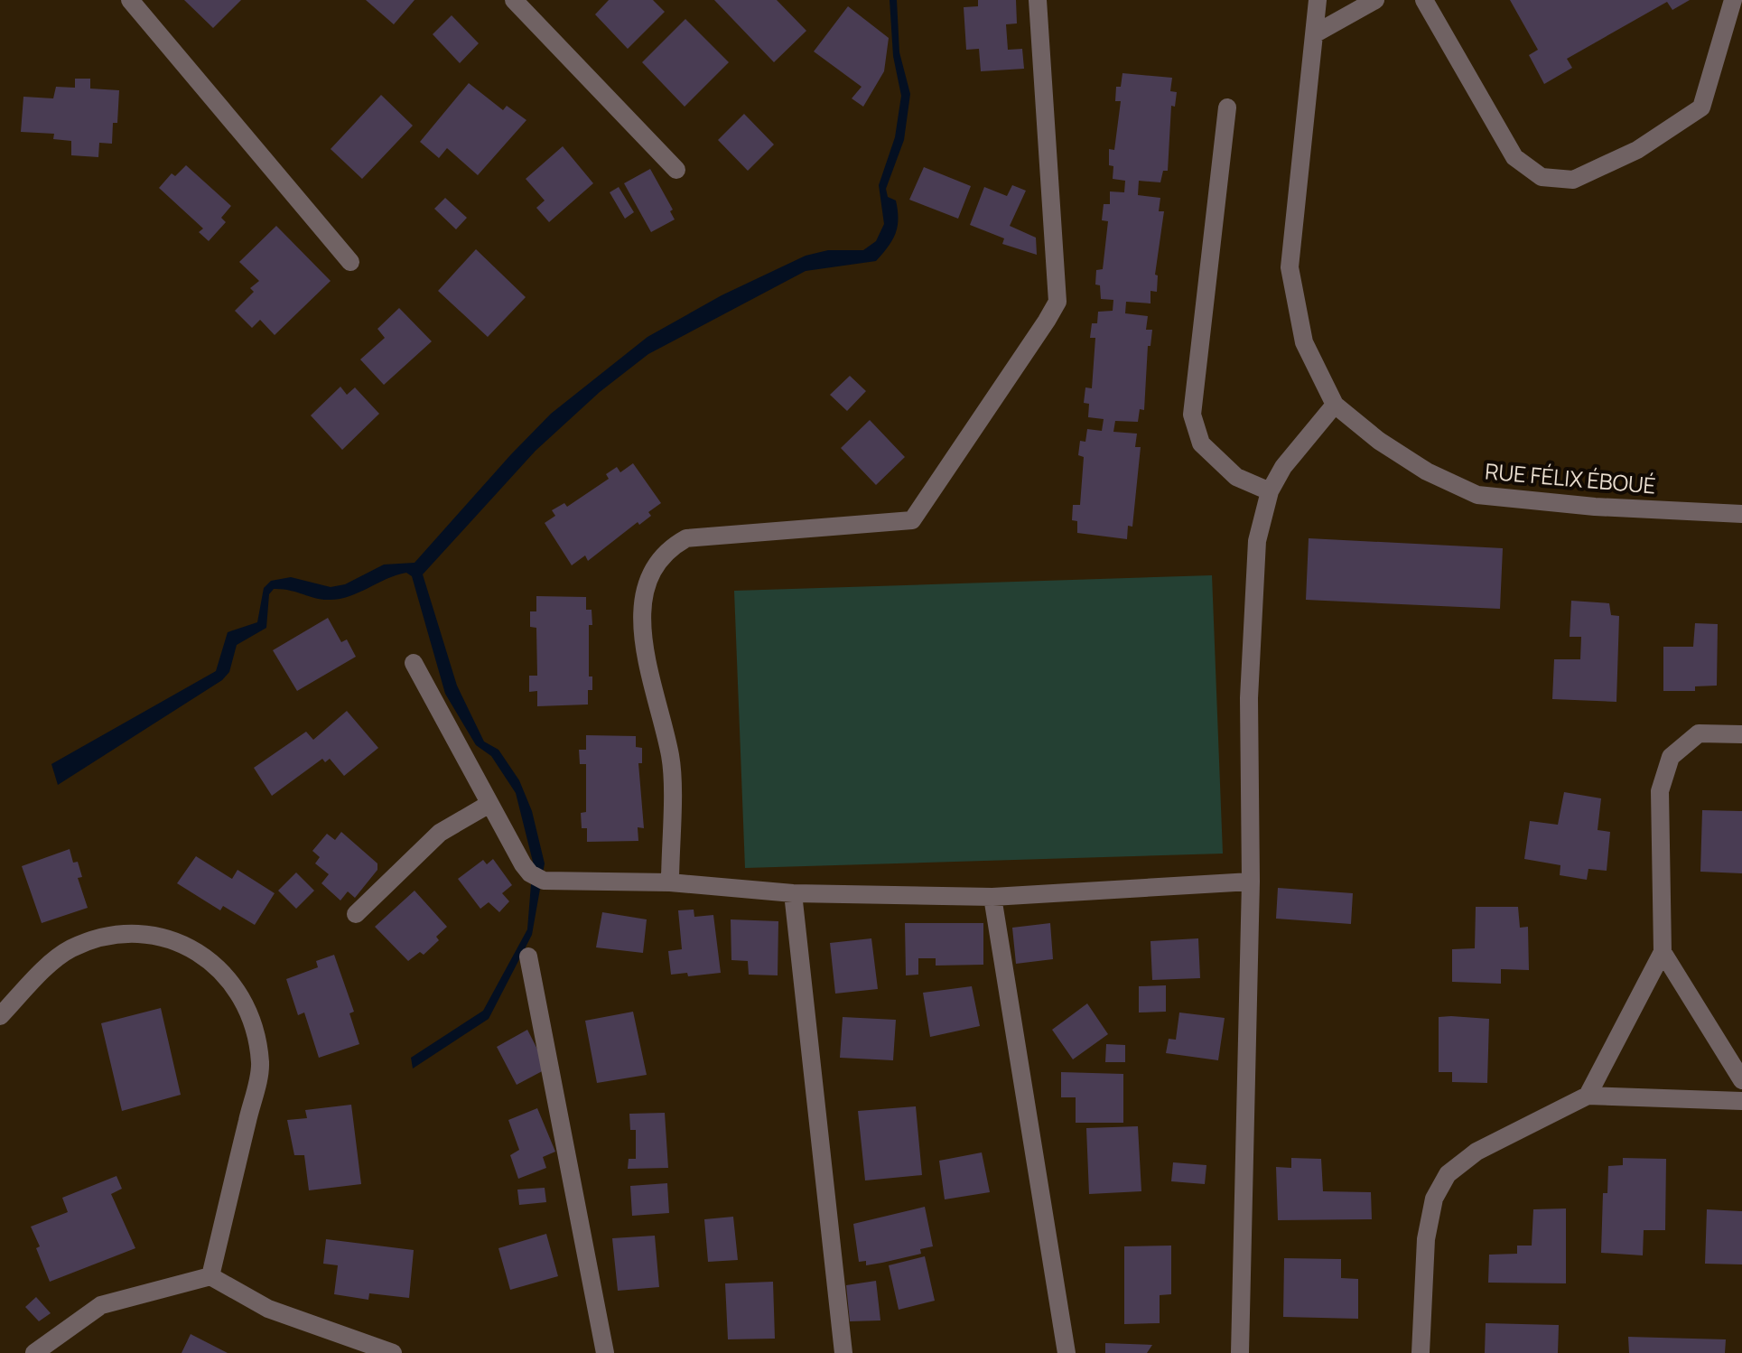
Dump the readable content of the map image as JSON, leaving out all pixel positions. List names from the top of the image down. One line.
{"streets":{"street":["RUE FÉLIX ÉBOUÉ"]}}
